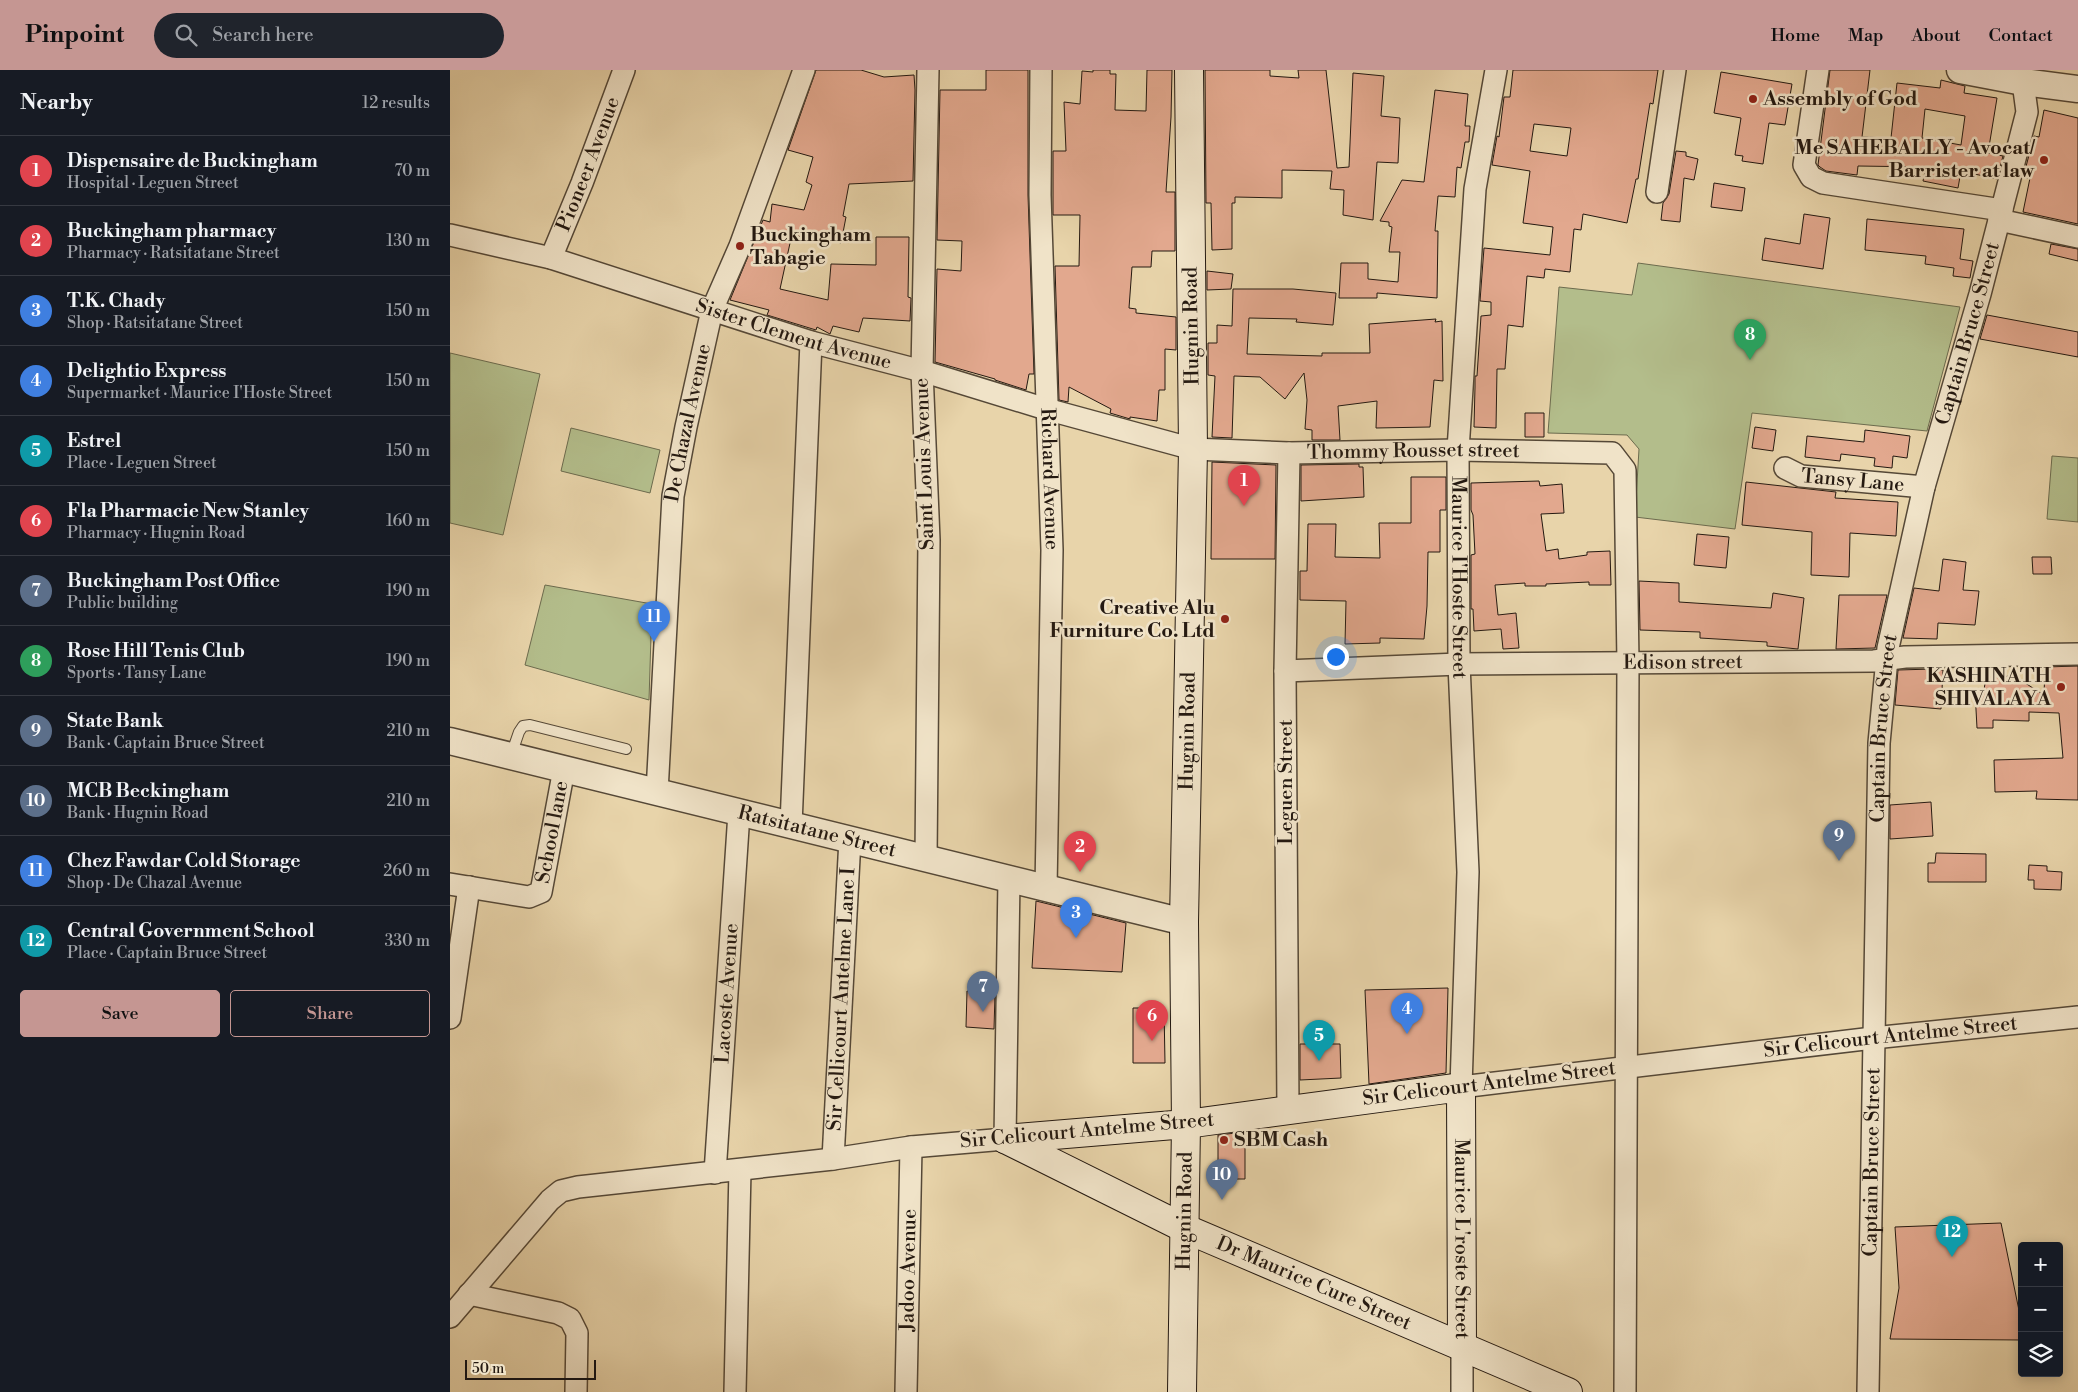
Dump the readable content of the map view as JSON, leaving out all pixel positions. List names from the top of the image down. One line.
{"streets":{"main road":["Hugnin Road","Sir Celicourt Antelme Street","Maurice L'roste Street","Dr Maurice Cure Street"],"street":["Pioneer Avenue","Captain Bruce Street","Sister Clement Avenue","De Chazal Avenue","Thommy Rousset street","Saint Louis Avenue","Richard Avenue","Tansy Lane","Maurice I'Hoste Street","Edison street","Leguen Street","Ratsitatane Street","School lane","Lacoste Avenue","Sir Cellicourt Antelme Lane I","Jadoo Avenue"]},"crossings":[["Pioneer Avenue","Sister Clement Avenue"],["Hugnin Road","Sister Clement Avenue"],["Hugnin Road","Thommy Rousset street"],["Hugnin Road","Ratsitatane Street"],["Hugnin Road","Sir Celicourt Antelme Street"],["Hugnin Road","Dr Maurice Cure Street"],["Captain Bruce Street","Tansy Lane"],["Captain Bruce Street","Edison street"],["Captain Bruce Street","Sir Celicourt Antelme Street"],["Sister Clement Avenue","De Chazal Avenue"],["Sister Clement Avenue","Thommy Rousset street"],["Sister Clement Avenue","Saint Louis Avenue"],["Sister Clement Avenue","Richard Avenue"],["De Chazal Avenue","Ratsitatane Street"],["Thommy Rousset street","Maurice I'Hoste Street"],["Thommy Rousset street","Edison street"],["Thommy Rousset street","Leguen Street"],["Saint Louis Avenue","Ratsitatane Street"],["Richard Avenue","Ratsitatane Street"],["Maurice I'Hoste Street","Edison street"],["Maurice I'Hoste Street","Sir Celicourt Antelme Street"],["Maurice I'Hoste Street","Maurice L'roste Street"],["Edison street","Leguen Street"],["Leguen Street","Sir Celicourt Antelme Street"],["Ratsitatane Street","School lane"],["Ratsitatane Street","Lacoste Avenue"],["Ratsitatane Street","Sir Cellicourt Antelme Lane I"],["Lacoste Avenue","Sir Celicourt Antelme Street"],["Sir Cellicourt Antelme Lane I","Sir Celicourt Antelme Street"],["Sir Celicourt Antelme Street","Maurice L'roste Street"],["Sir Celicourt Antelme Street","Jadoo Avenue"],["Sir Celicourt Antelme Street","Dr Maurice Cure Street"],["Maurice L'roste Street","Dr Maurice Cure Street"]],"places":["Assembly of God","Me SAHEBALLY - Avocat/ Barrister at law","Buckingham Tabagie","Creative Alu Furniture Co. Ltd","KASHINATH SHIVALAYA","SBM Cash"],"scale_bar":"50 m","page":{"header":"Pinpoint","search":"Search here","nav":["Home","Map","About","Contact"],"heading":["Nearby","12 results"],"list":[{"mark":"1","name":"Dispensaire de Buckingham","note":"Hospital · Leguen Street","value":"70 m"},{"mark":"2","name":"Buckingham pharmacy","note":"Pharmacy · Ratsitatane Street","value":"130 m"},{"mark":"3","name":"T.K. Chady","note":"Shop · Ratsitatane Street","value":"150 m"},{"mark":"4","name":"Delightio Express","note":"Supermarket · Maurice I'Hoste Street","value":"150 m"},{"mark":"5","name":"Estrel","note":"Place · Leguen Street","value":"150 m"},{"mark":"6","name":"Fla Pharmacie New Stanley","note":"Pharmacy · Hugnin Road","value":"160 m"},{"mark":"7","name":"Buckingham Post Office","note":"Public building","value":"190 m"},{"mark":"8","name":"Rose Hill Tenis Club","note":"Sports · Tansy Lane","value":"190 m"},{"mark":"9","name":"State Bank","note":"Bank · Captain Bruce Street","value":"210 m"},{"mark":"10","name":"MCB Beckingham","note":"Bank · Hugnin Road","value":"210 m"},{"mark":"11","name":"Chez Fawdar Cold Storage","note":"Shop · De Chazal Avenue","value":"260 m"},{"mark":"12","name":"Central Government School","note":"Place · Captain Bruce Street","value":"330 m"}],"pins":["8","1","11","9","2","3","7","4","6","5","10","12"],"buttons":["Save","Share"],"map_buttons":["+","−"],"scale":"50 m"}}
